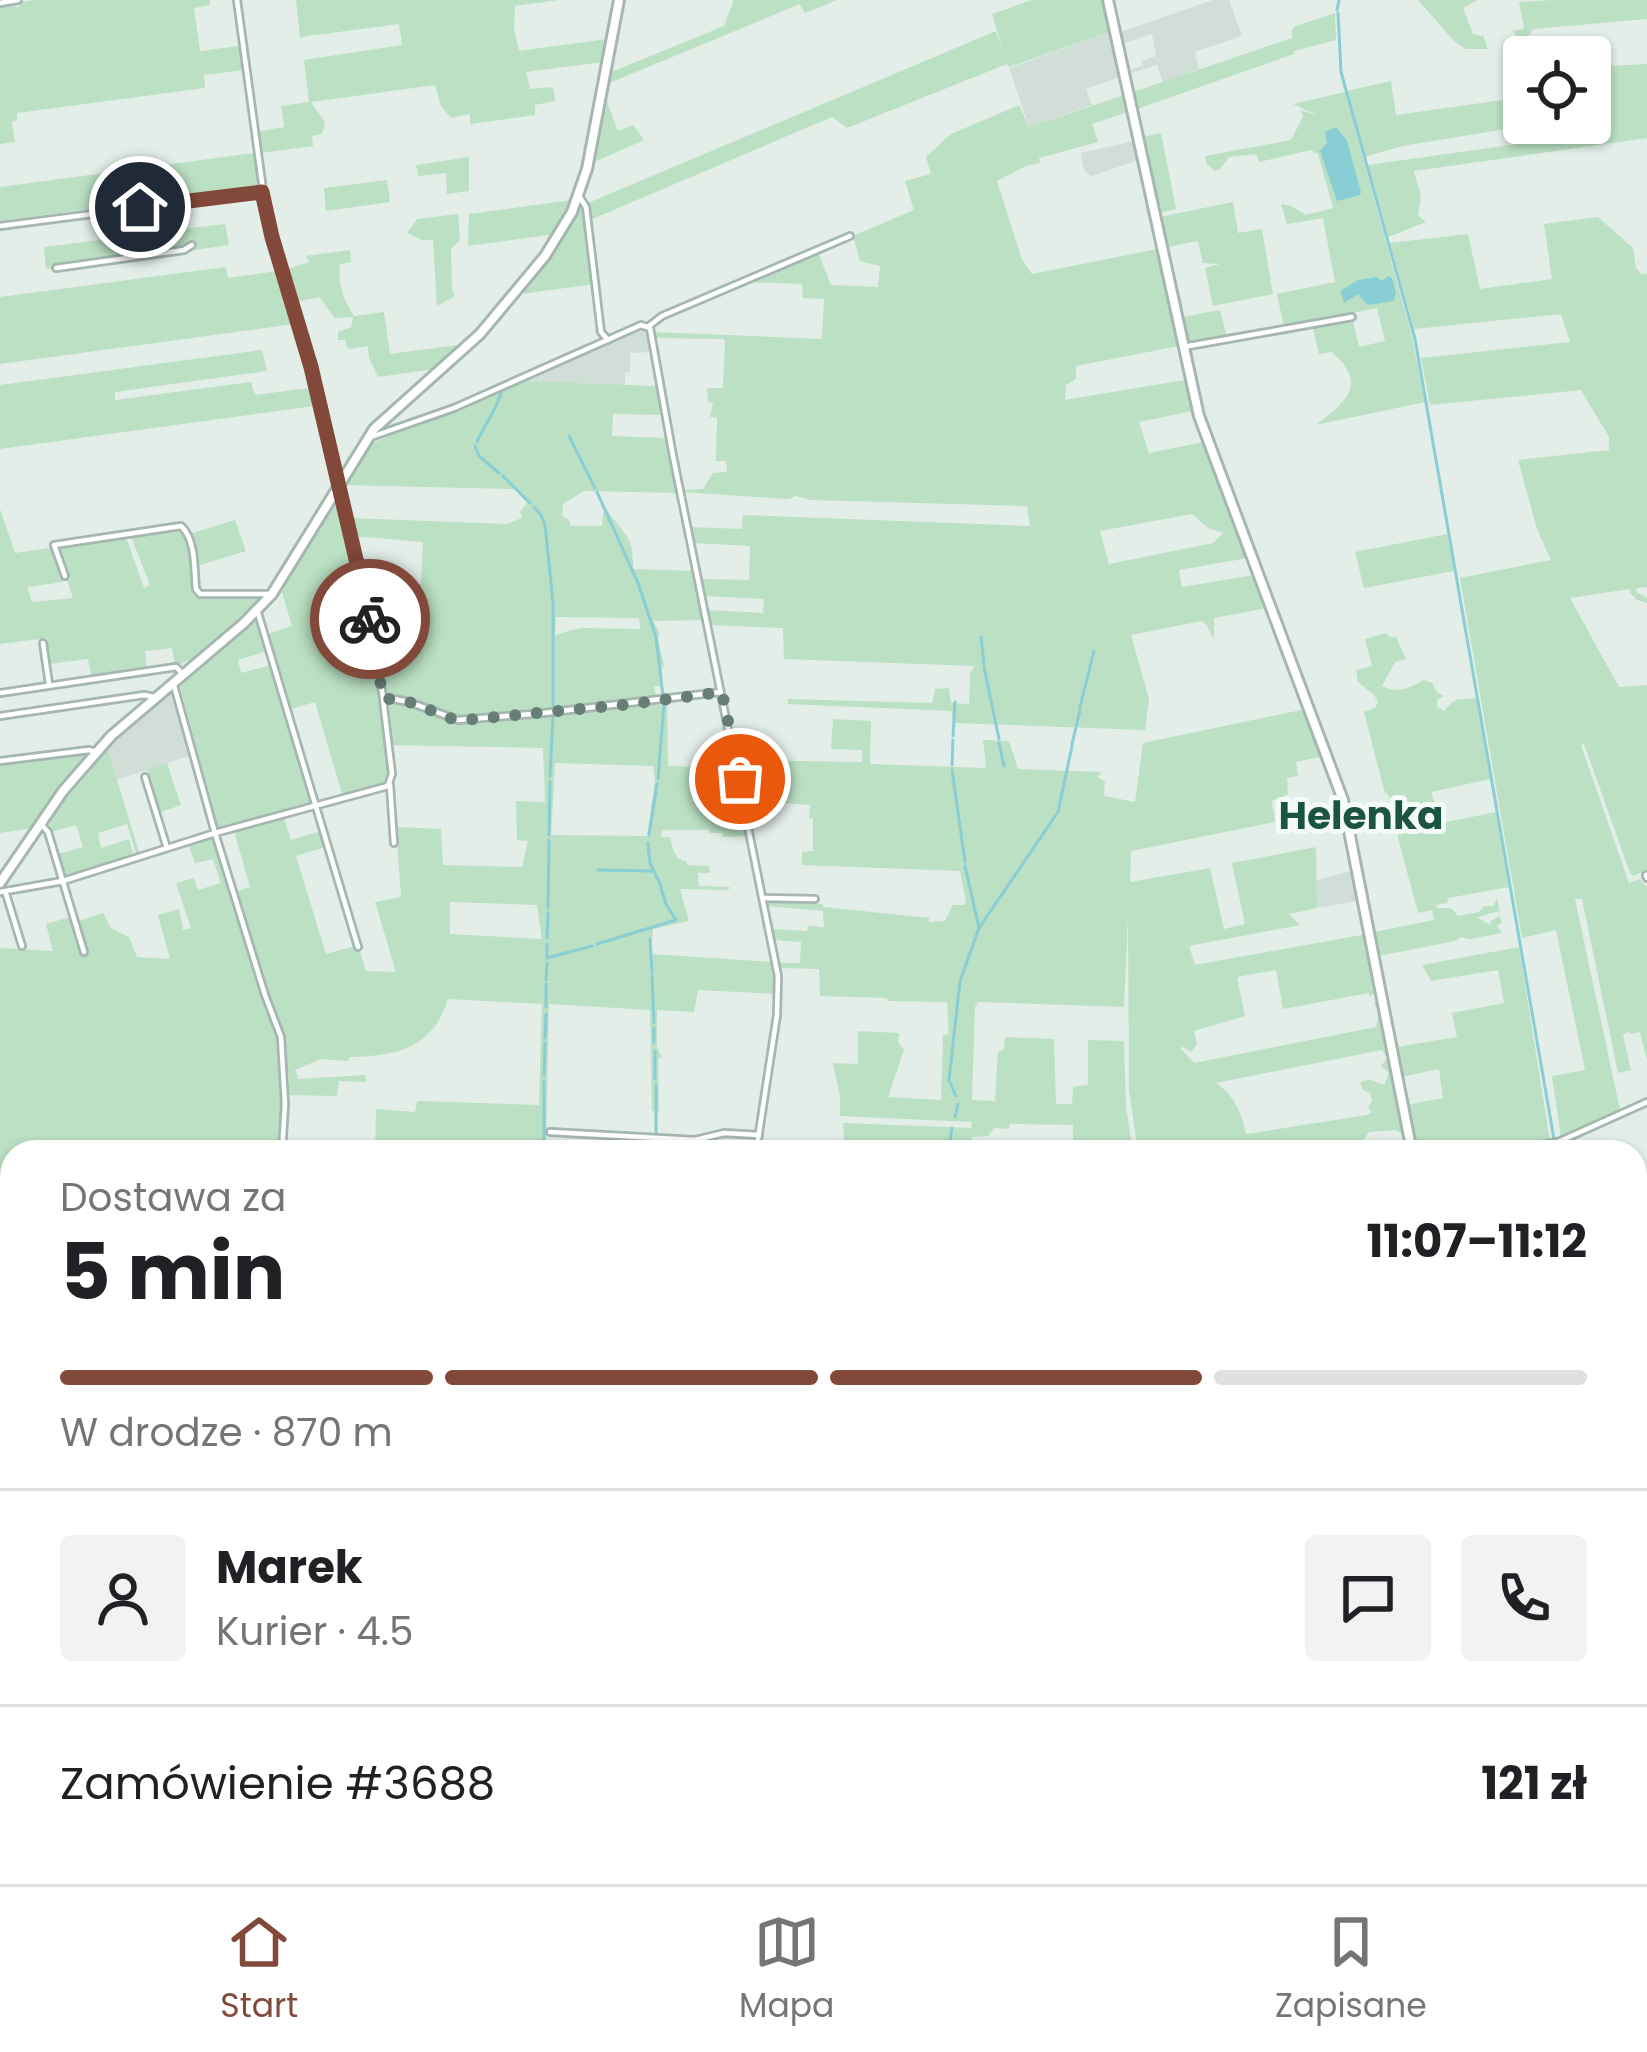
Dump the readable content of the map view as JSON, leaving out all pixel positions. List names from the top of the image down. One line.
{"districts":["Helenka"],"page":{"heading":["5 min","Dostawa za","11:07–11:12"],"panel":["Marek","Kurier · 4.5","Zamówienie #3688","121 zł"],"bar":"W drodze · 870 m","tabs":["Start","Mapa","Zapisane"]}}
